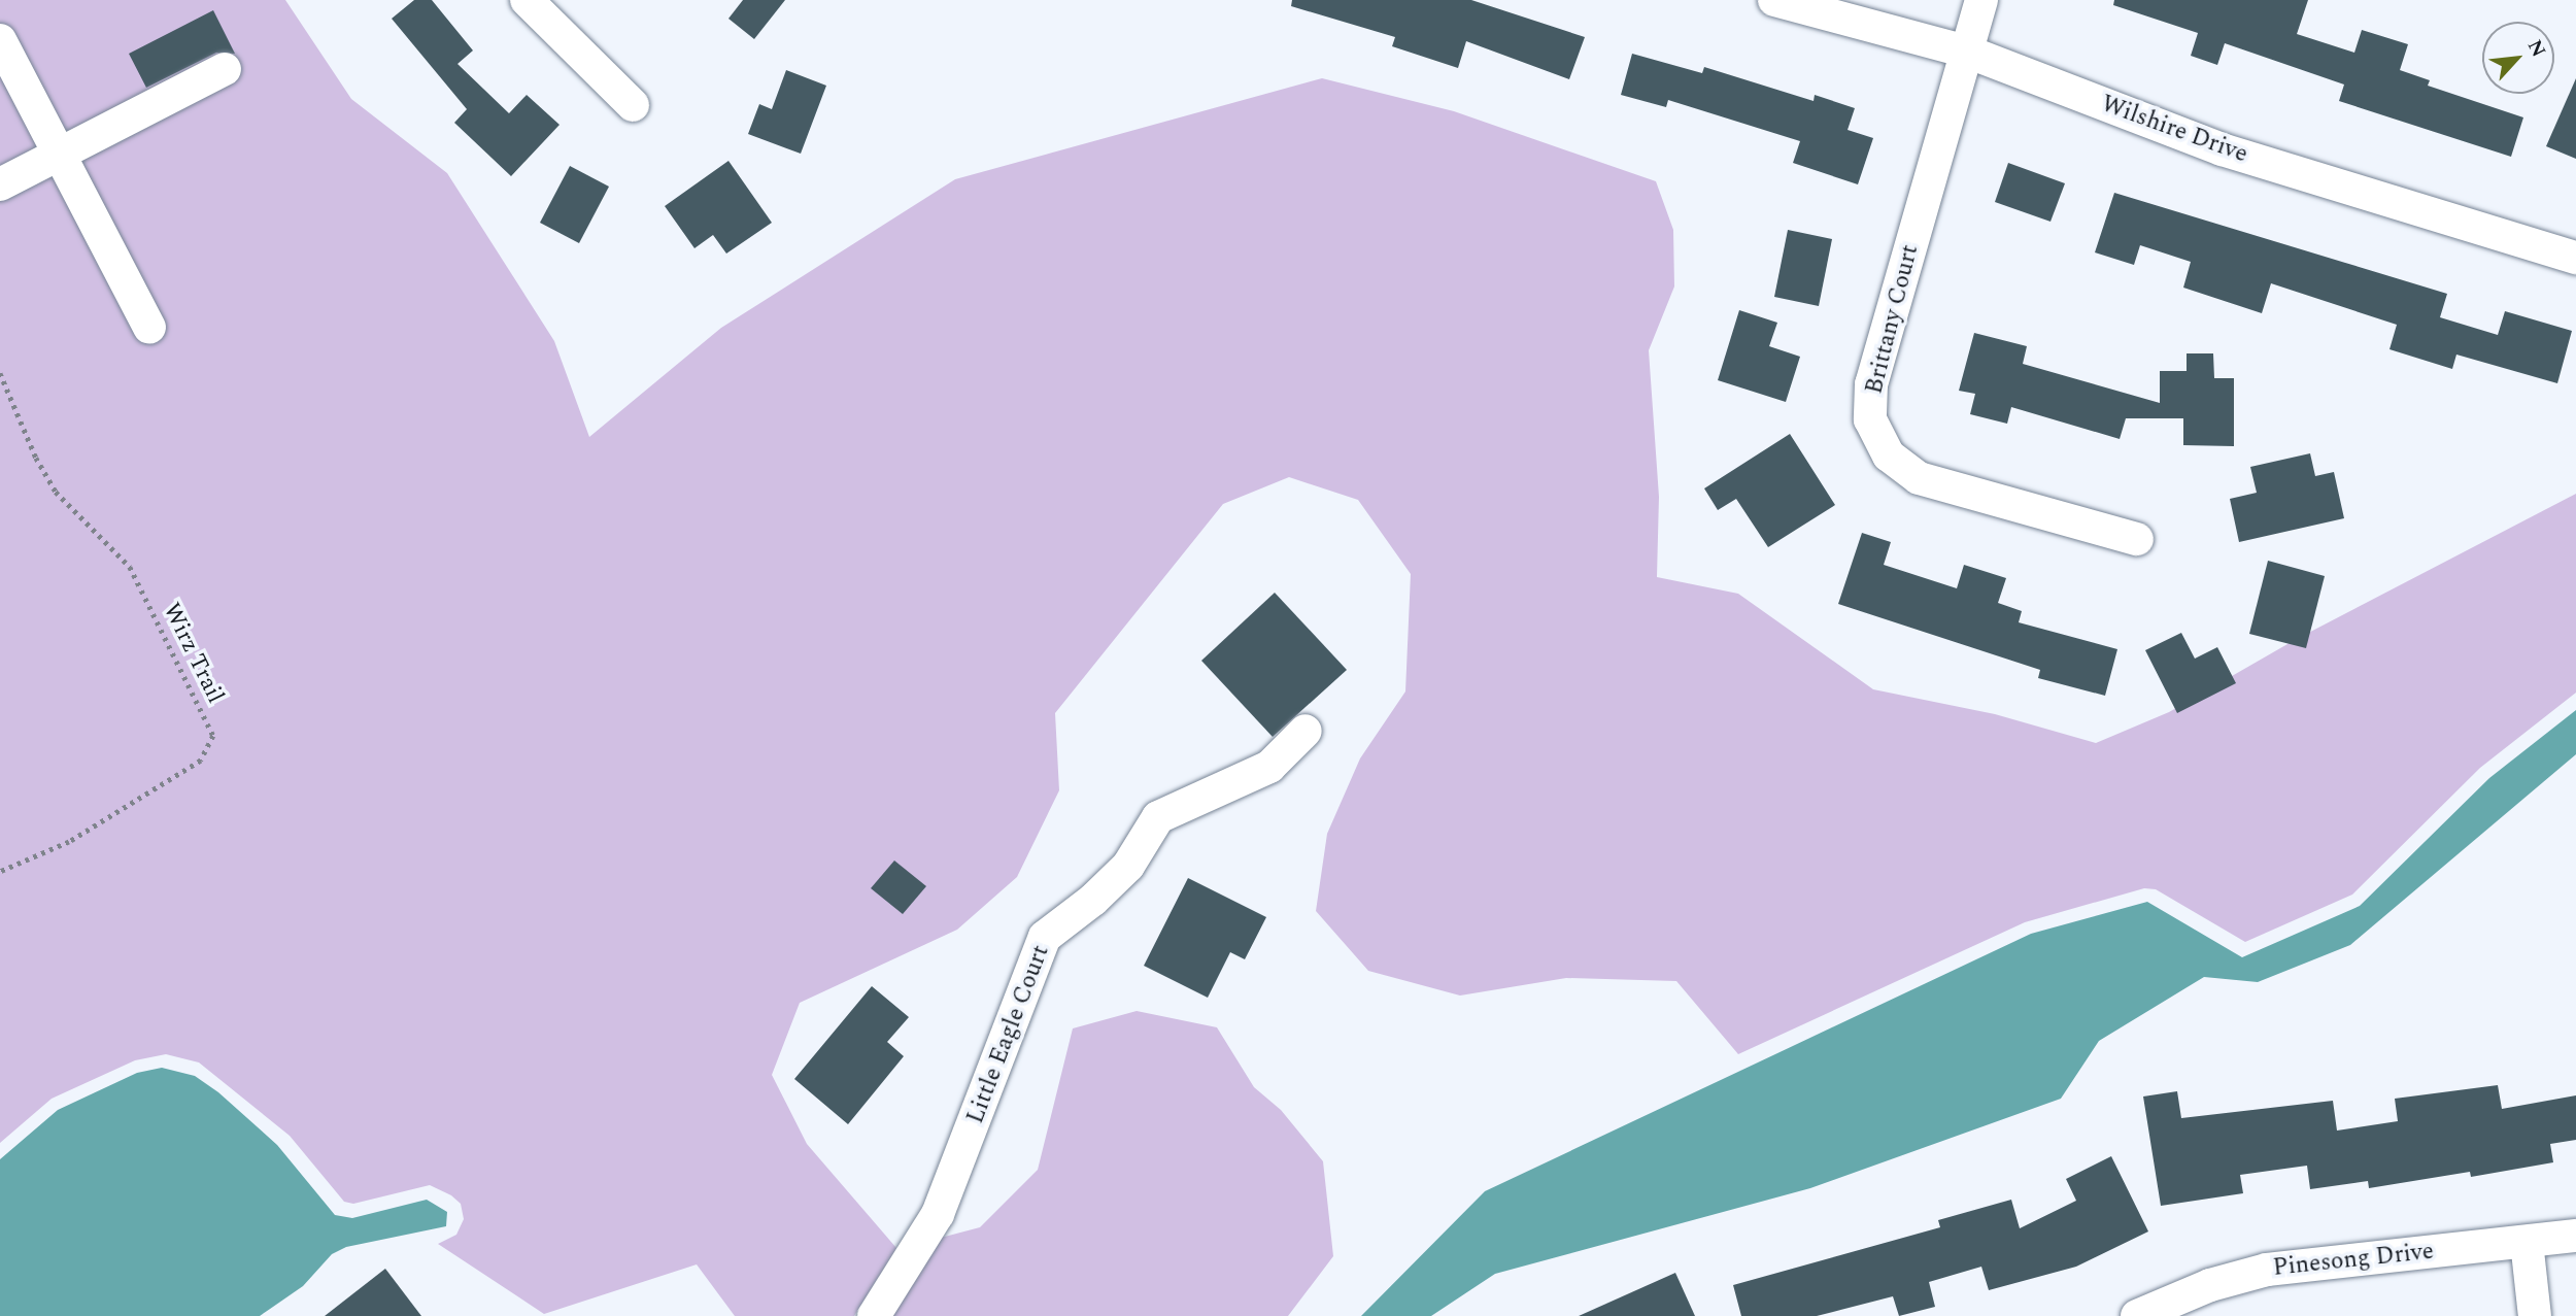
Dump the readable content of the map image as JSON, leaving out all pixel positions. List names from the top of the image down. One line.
{"streets":{"street":["Wilshire Drive","Brittany Court","Little Eagle Court","Pinesong Drive"],"path":["Wirz Trail"]},"crossings":[["Wilshire Drive","Brittany Court"]],"north":"top right"}
